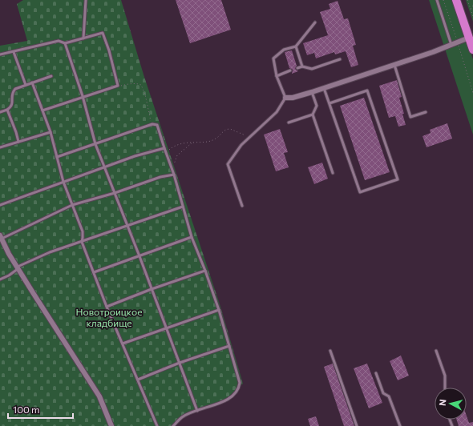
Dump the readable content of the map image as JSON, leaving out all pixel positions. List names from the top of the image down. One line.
{"parks":["Новотроицкое кладбище"],"scale_bar":"100 m","north":"left"}
